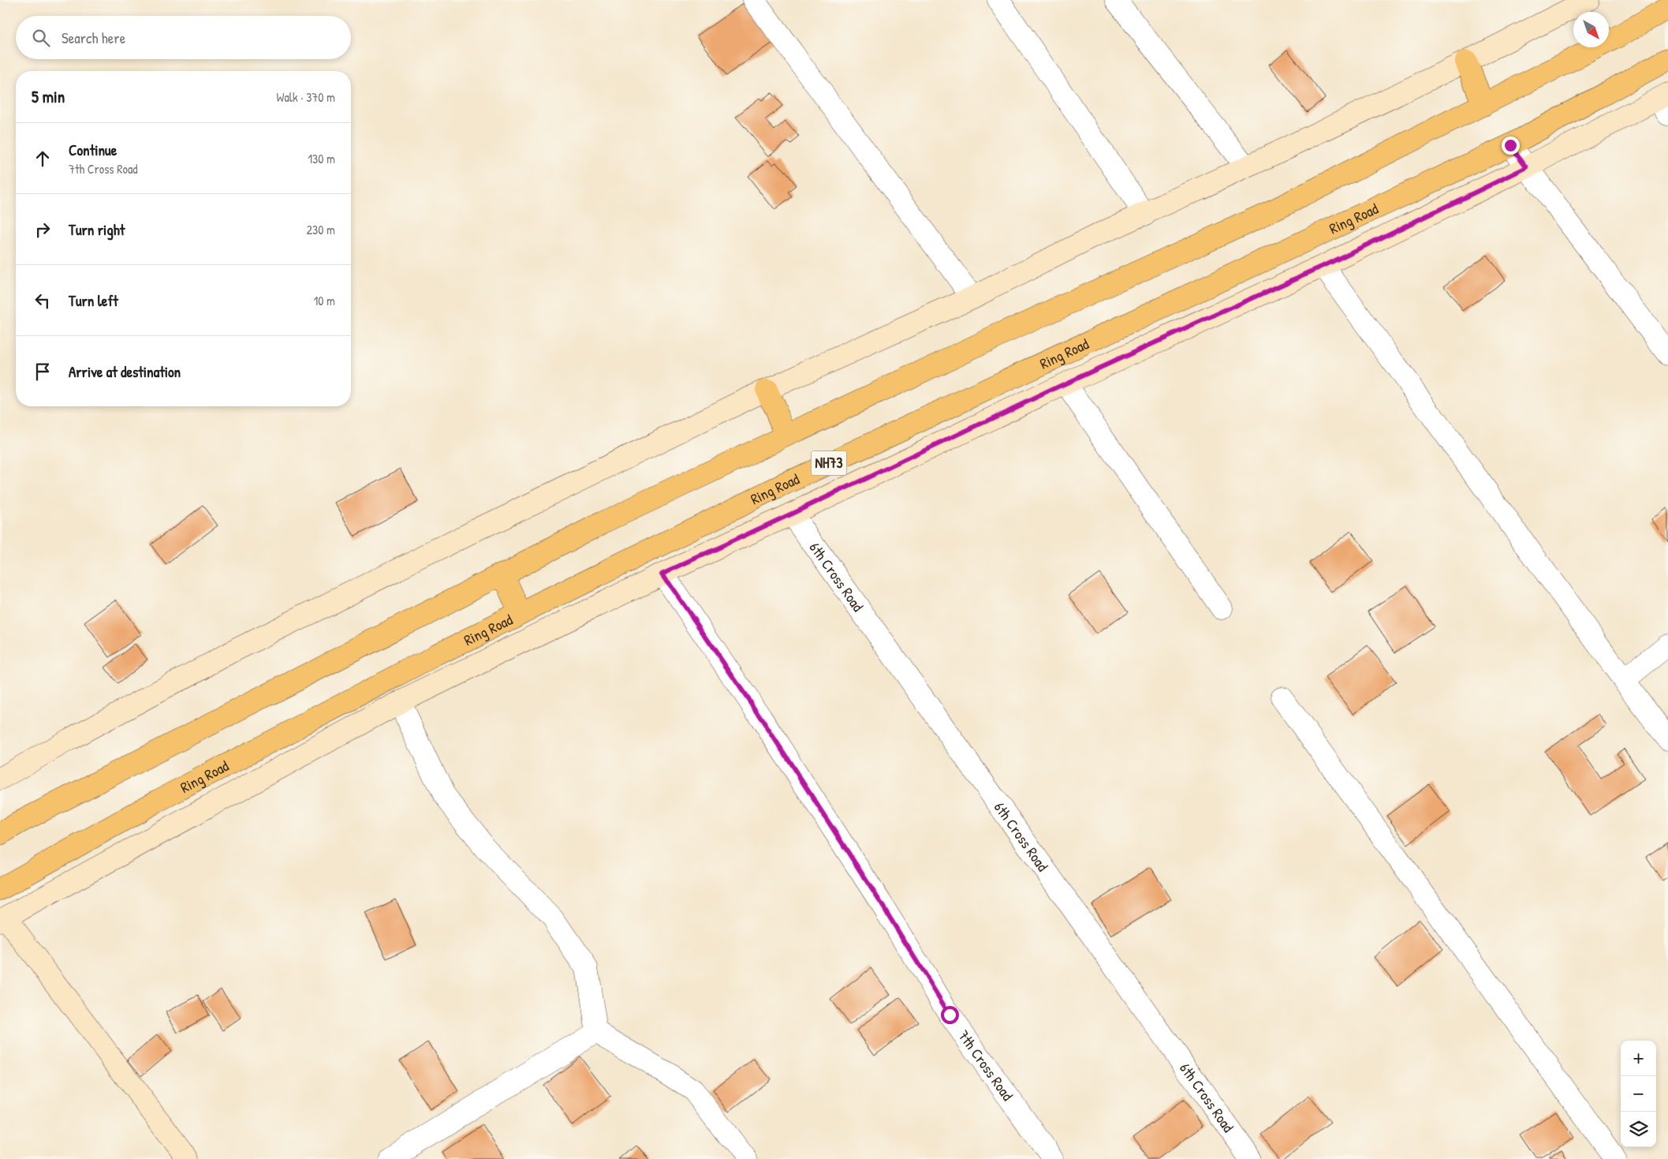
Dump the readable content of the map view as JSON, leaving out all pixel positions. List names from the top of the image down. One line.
{"streets":{"highway":["Ring Road","NH73"],"street":["6th Cross Road","7th Cross Road"]},"north":"bottom right","page":{"search":"Search here","heading":["5 min","Walk · 370 m"],"list":[["Continue","7th Cross Road","130 m"],["Turn right","230 m"],["Turn left","10 m"],"Arrive at destination"],"map_buttons":["+","−"]}}
